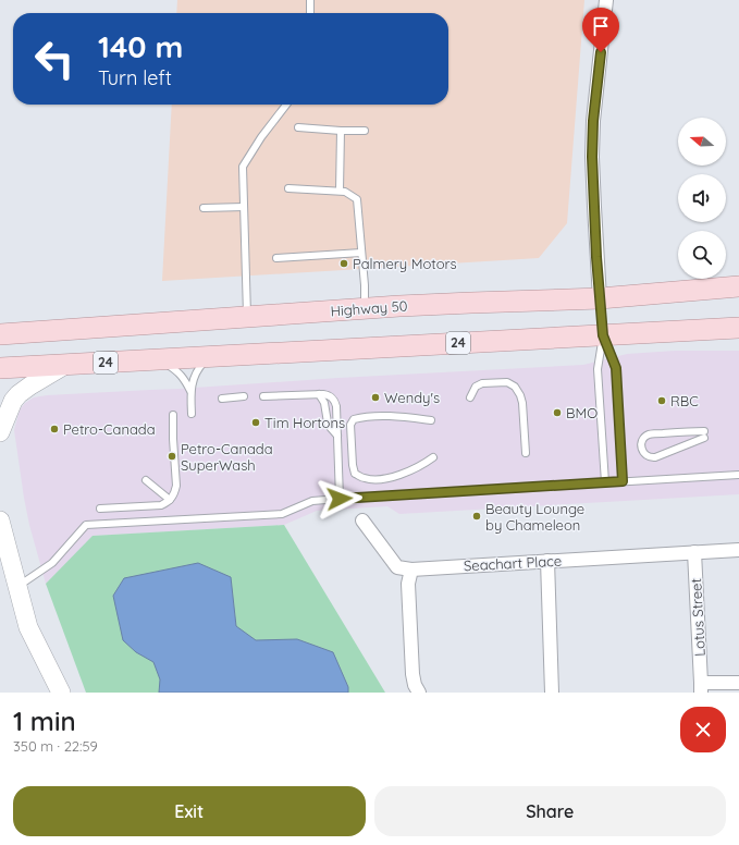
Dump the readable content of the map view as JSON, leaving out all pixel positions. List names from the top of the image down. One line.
{"streets":{"main road":["Highway 50","24"],"street":["Seachart Place","Lotus Street"]},"crossings":[["Seachart Place","Lotus Street"]],"places":["Palmery Motors","Wendy's","RBC","BMO","Tim Hortons","Petro-Canada","Petro-Canada SuperWash","Beauty Lounge by Chameleon"],"north":"left","page":{"turn":["140 m","Turn left"],"heading":["1 min","350 m · 22:59"],"buttons":["Exit","Share"]}}
